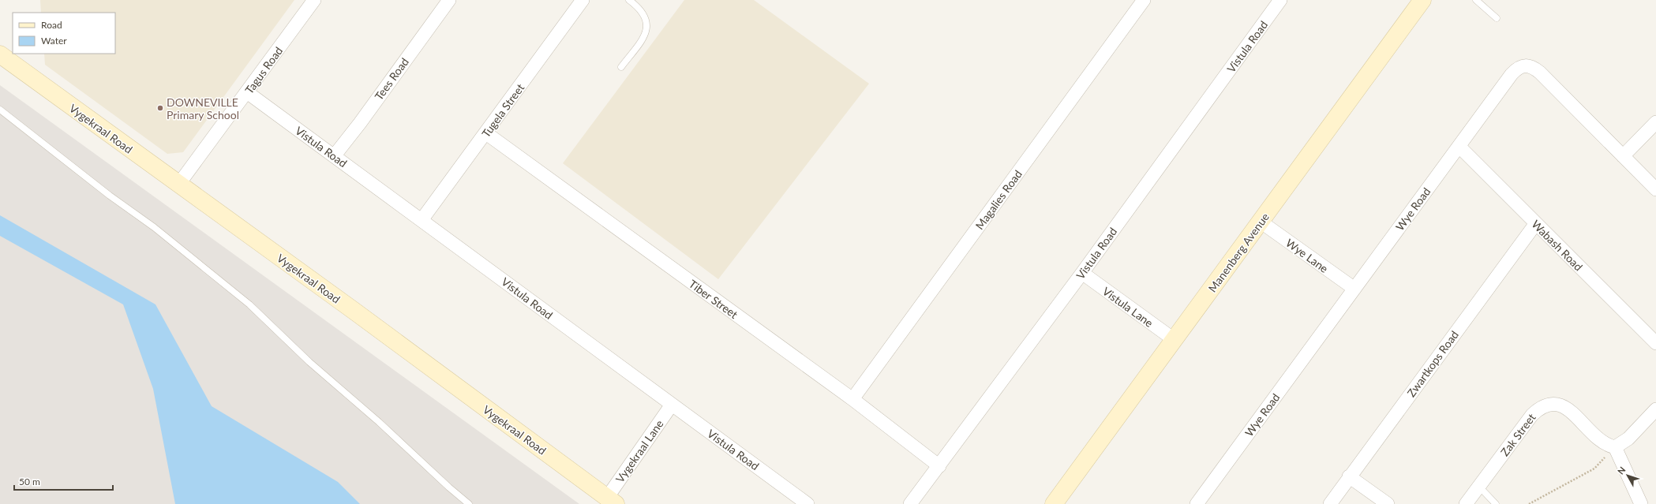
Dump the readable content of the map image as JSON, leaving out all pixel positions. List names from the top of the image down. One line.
{"streets":{"street":["Vistula Road","Tagus Road","Tees Road","Tugela Street","Vygekraal Road","Magalies Road","Wye Road","Wabash Road","Manenberg Avenue","Wye Lane","Tiber Street","Vistula Lane","Zwartkops Road","Zak Street","Vygekraal Lane"]},"crossings":[["Vistula Road","Tagus Road"],["Vistula Road","Tees Road"],["Vistula Road","Tugela Street"],["Vistula Road","Tiber Street"],["Vistula Road","Vistula Lane"],["Vistula Road","Vygekraal Lane"],["Tagus Road","Vygekraal Road"],["Tugela Street","Tiber Street"],["Vygekraal Road","Vygekraal Lane"],["Magalies Road","Tiber Street"],["Wye Road","Wabash Road"],["Wye Road","Wye Lane"],["Wabash Road","Zwartkops Road"],["Manenberg Avenue","Wye Lane"],["Manenberg Avenue","Vistula Lane"]],"places":["DOWNEVILLE Primary School"],"legend":["Road","Water"],"scale_bar":"50 m","north":"top left"}
